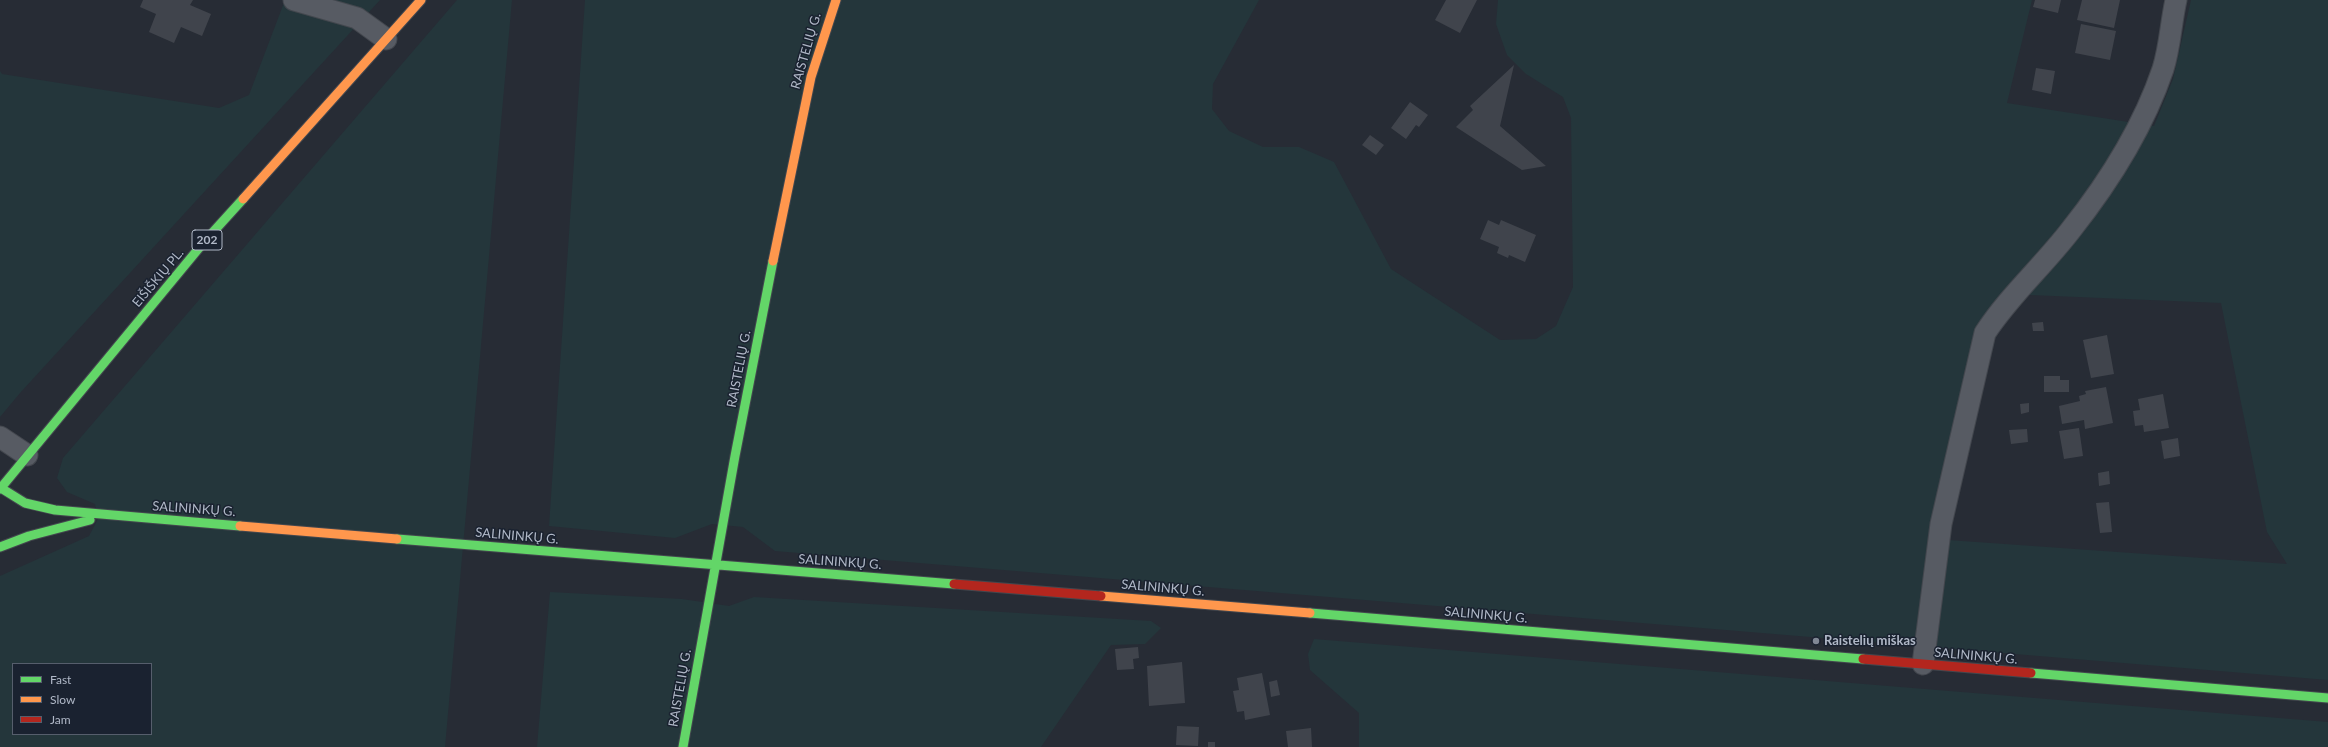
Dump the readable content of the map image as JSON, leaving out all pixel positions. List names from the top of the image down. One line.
{"streets":{"main road":["RAISTELIŲ G.","202","EIŠIŠKIŲ PL.","SALININKŲ G."]},"crossings":[["RAISTELIŲ G.","SALININKŲ G."],["EIŠIŠKIŲ PL.","SALININKŲ G."]],"places":["Raistelių miškas"],"legend":["Fast","Slow","Jam"]}
